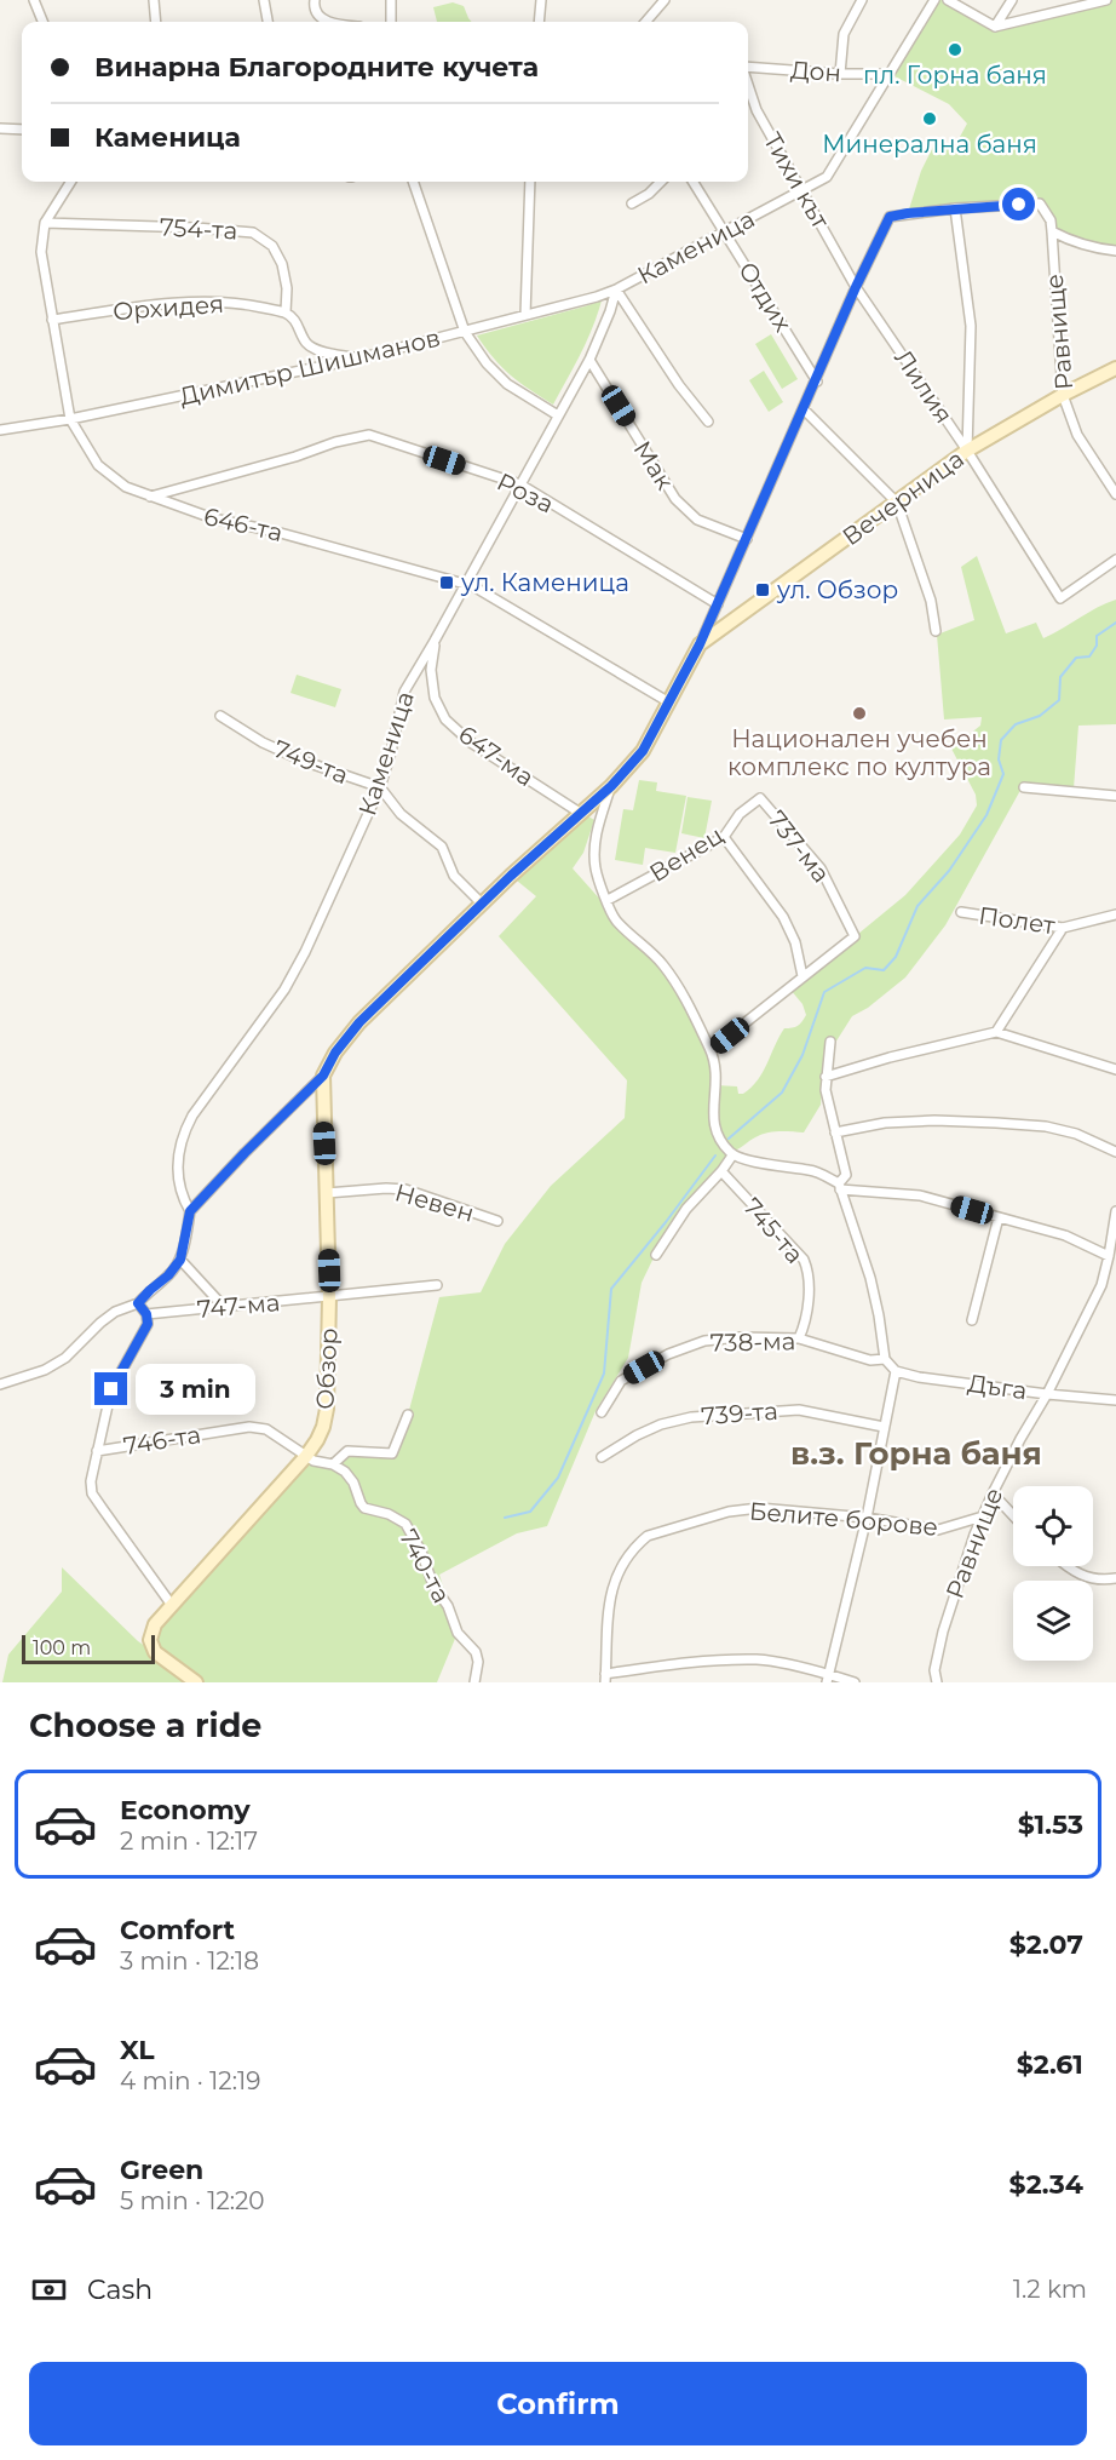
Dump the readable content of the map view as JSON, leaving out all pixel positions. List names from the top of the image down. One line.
{"streets":{"street":["Дон","Тихи кът","754-та","Каменица","Отдих","Орхидея","Равнище","Димитър Шишманов","Лилия","Мак","Роза","Вечерница","646-та","647-ма","749-та","737-ма","Венец","Полет","Невен","745-та","747-ма","738-ма","Обзор","Дъга","739-та","746-та","Белите борове","740-та"]},"crossings":[["Дон","Каменица"],["Тихи кът","Каменица"],["Тихи кът","Лилия"],["754-та","Орхидея"],["754-та","646-та"],["Каменица","Отдих"],["Каменица","Димитър Шишманов"],["Каменица","Мак"],["Каменица","Роза"],["Каменица","646-та"],["Каменица","647-ма"],["Каменица","749-та"],["Орхидея","646-та"],["Равнище","Вечерница"],["Равнище","Дъга"],["Равнище","Белите борове"],["Димитър Шишманов","646-та"],["Лилия","Вечерница"],["Роза","646-та"],["737-ма","Венец"],["Невен","Обзор"],["745-та","738-ма"],["747-ма","Обзор"],["Обзор","746-та"],["Обзор","740-та"],["746-та","740-та"]],"districts":["в.з. Горна баня"],"places":{"other":["пл. Горна баня","Минерална баня","Национален учебен комплекс по култура"],"transit":["ул. Каменица","ул. Обзор"]},"scale_bar":"100 m","page":{"banner":["Винарна Благородните кучета","Каменица"],"bubble":"3 min","scale":"100 m","heading":"Choose a ride","list":[{"name":"Economy","note":"2 min · 12:17","value":"$1.53"},{"name":"Comfort","note":"3 min · 12:18","value":"$2.07"},{"name":"XL","note":"4 min · 12:19","value":"$2.61"},{"name":"Green","note":"5 min · 12:20","value":"$2.34"}],"pay":["Cash","1.2 km"],"buttons":"Confirm"}}
